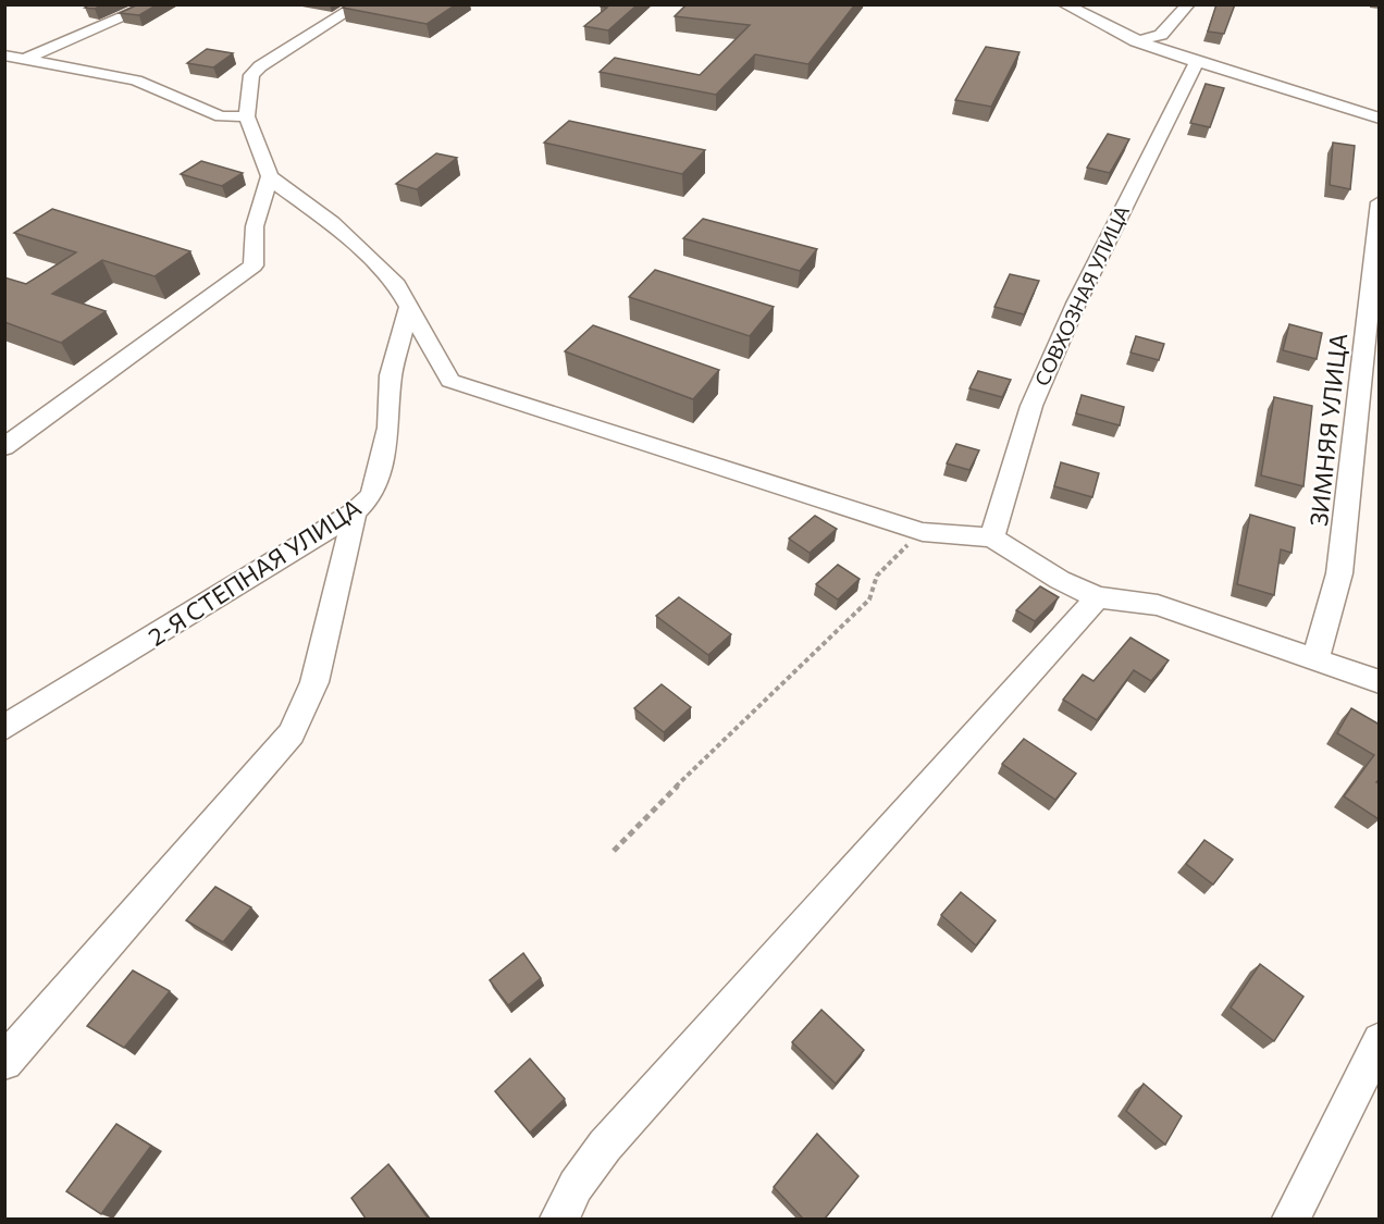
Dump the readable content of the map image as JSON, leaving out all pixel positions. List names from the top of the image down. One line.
{"streets":{"street":["СОВХОЗНАЯ УЛИЦА","ЗИМНЯЯ УЛИЦА","2-Я СТЕПНАЯ УЛИЦА"]}}
